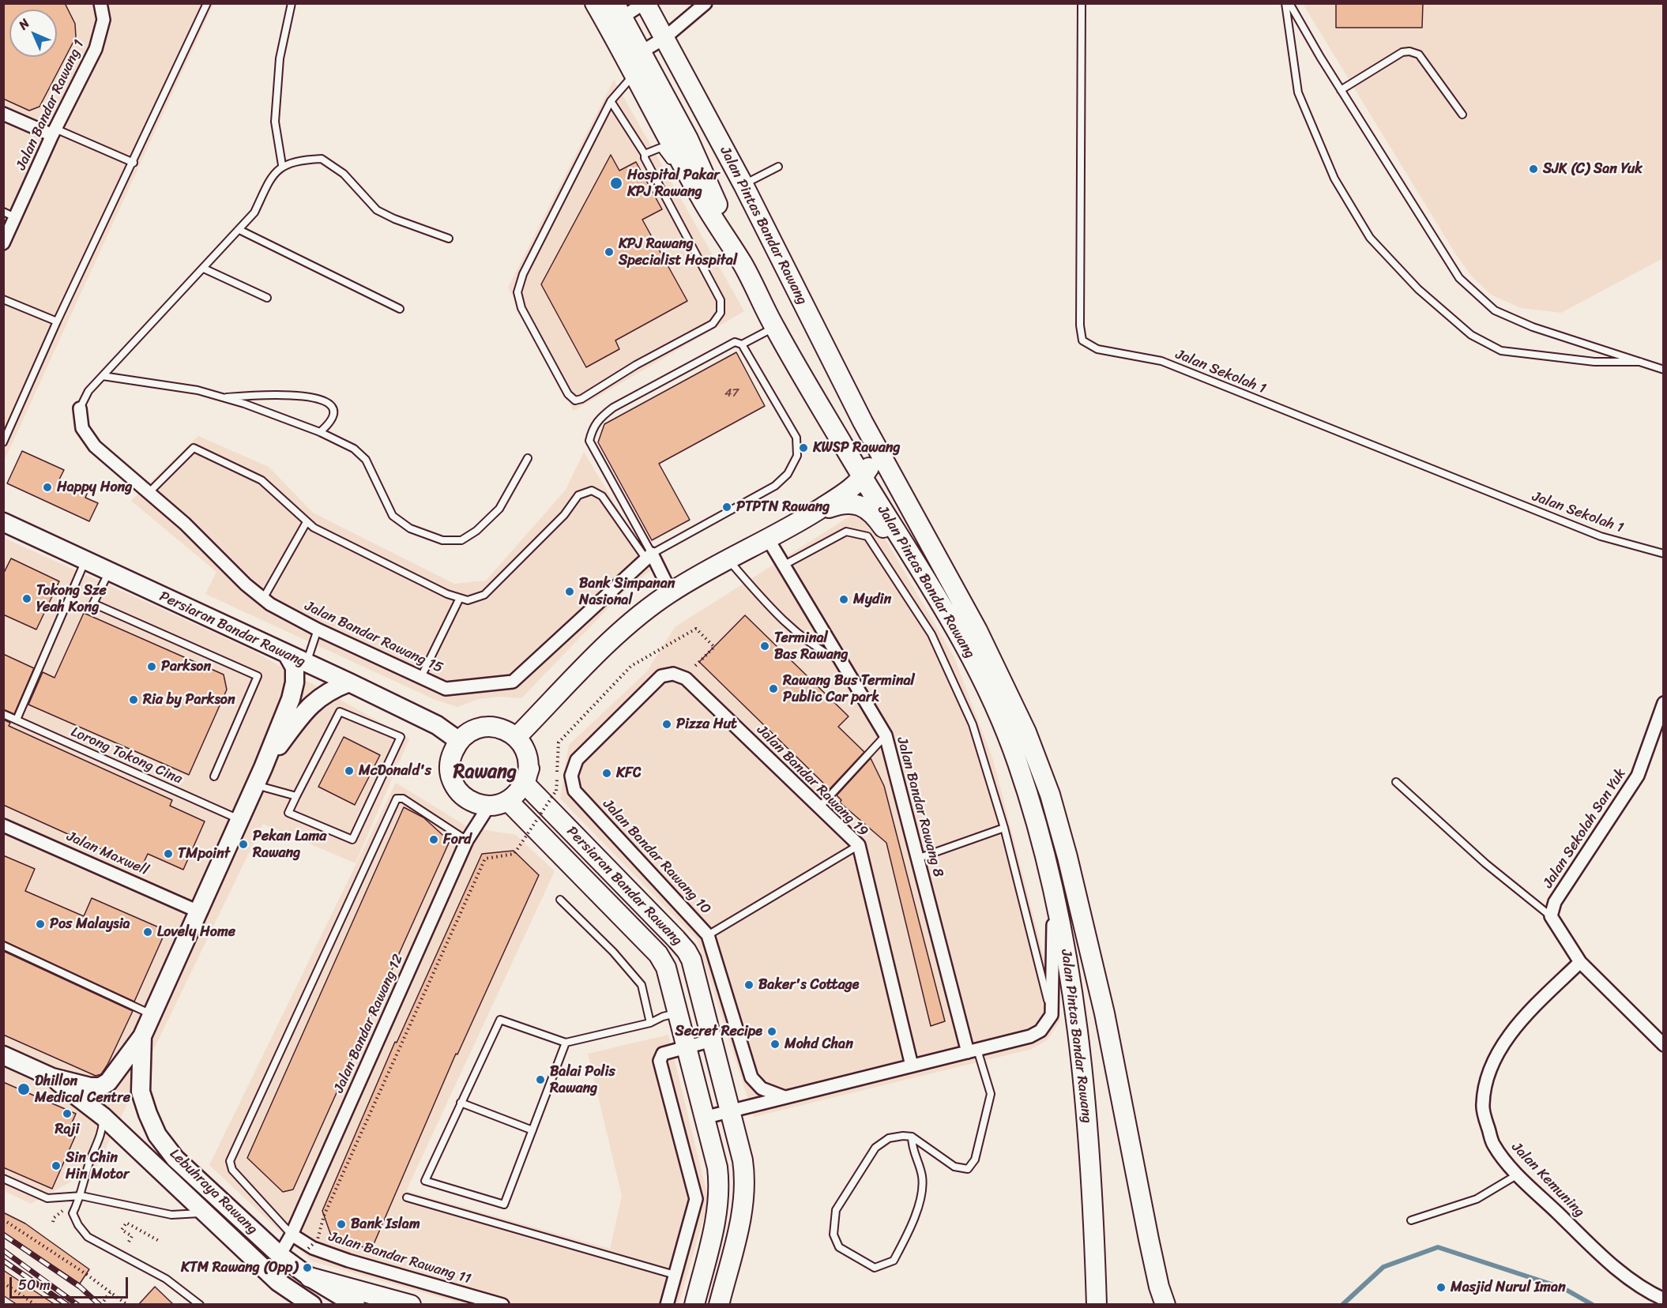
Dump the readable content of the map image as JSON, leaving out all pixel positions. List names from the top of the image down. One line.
{"streets":{"main road":["Jalan Pintas Bandar Rawang","Persiaran Bandar Rawang"],"street":["Jalan Bandar Rawang 1","Jalan Bandar Rawang 15","Jalan Bandar Rawang 19","Jalan Bandar Rawang 8","Jalan Sekolah San Yuk","Jalan Maxwell","Jalan Bandar Rawang 10","Jalan Bandar Rawang 12","Jalan Kemuning","Lebuhraya Rawang","Jalan Bandar Rawang 11"],"lane":["Jalan Sekolah 1","Lorong Tokong Cina"]},"crossings":[["Persiaran Bandar Rawang","Jalan Bandar Rawang 12"],["Jalan Bandar Rawang 19","Jalan Bandar Rawang 10"],["Jalan Bandar Rawang 12","Lebuhraya Rawang"],["Jalan Bandar Rawang 12","Jalan Bandar Rawang 11"]],"districts":["Rawang"],"places":["SJK (C) San Yuk","Hospital Pakar KPJ Rawang","KPJ Rawang Specialist Hospital","KWSP Rawang","Happy Hong","PTPTN Rawang","Bank Simpanan Nasional","Tokong Sze Yeah Kong","Mydin","Terminal Bas Rawang","Parkson","Rawang Bus Terminal Public Car park","Ria by Parkson","Pizza Hut","McDonald's","KFC","Ford","Pekan Lama Rawang","TMpoint","Pos Malaysia","Lovely Home","Baker's Cottage","Secret Recipe","Mohd Chan","Balai Polis Rawang","Dhillon Medical Centre","Raji","Sin Chin Hin Motor","Bank Islam","KTM Rawang (Opp)","Masjid Nurul Iman"],"house_numbers":["47"],"scale_bar":"50 m","north":"top left"}
